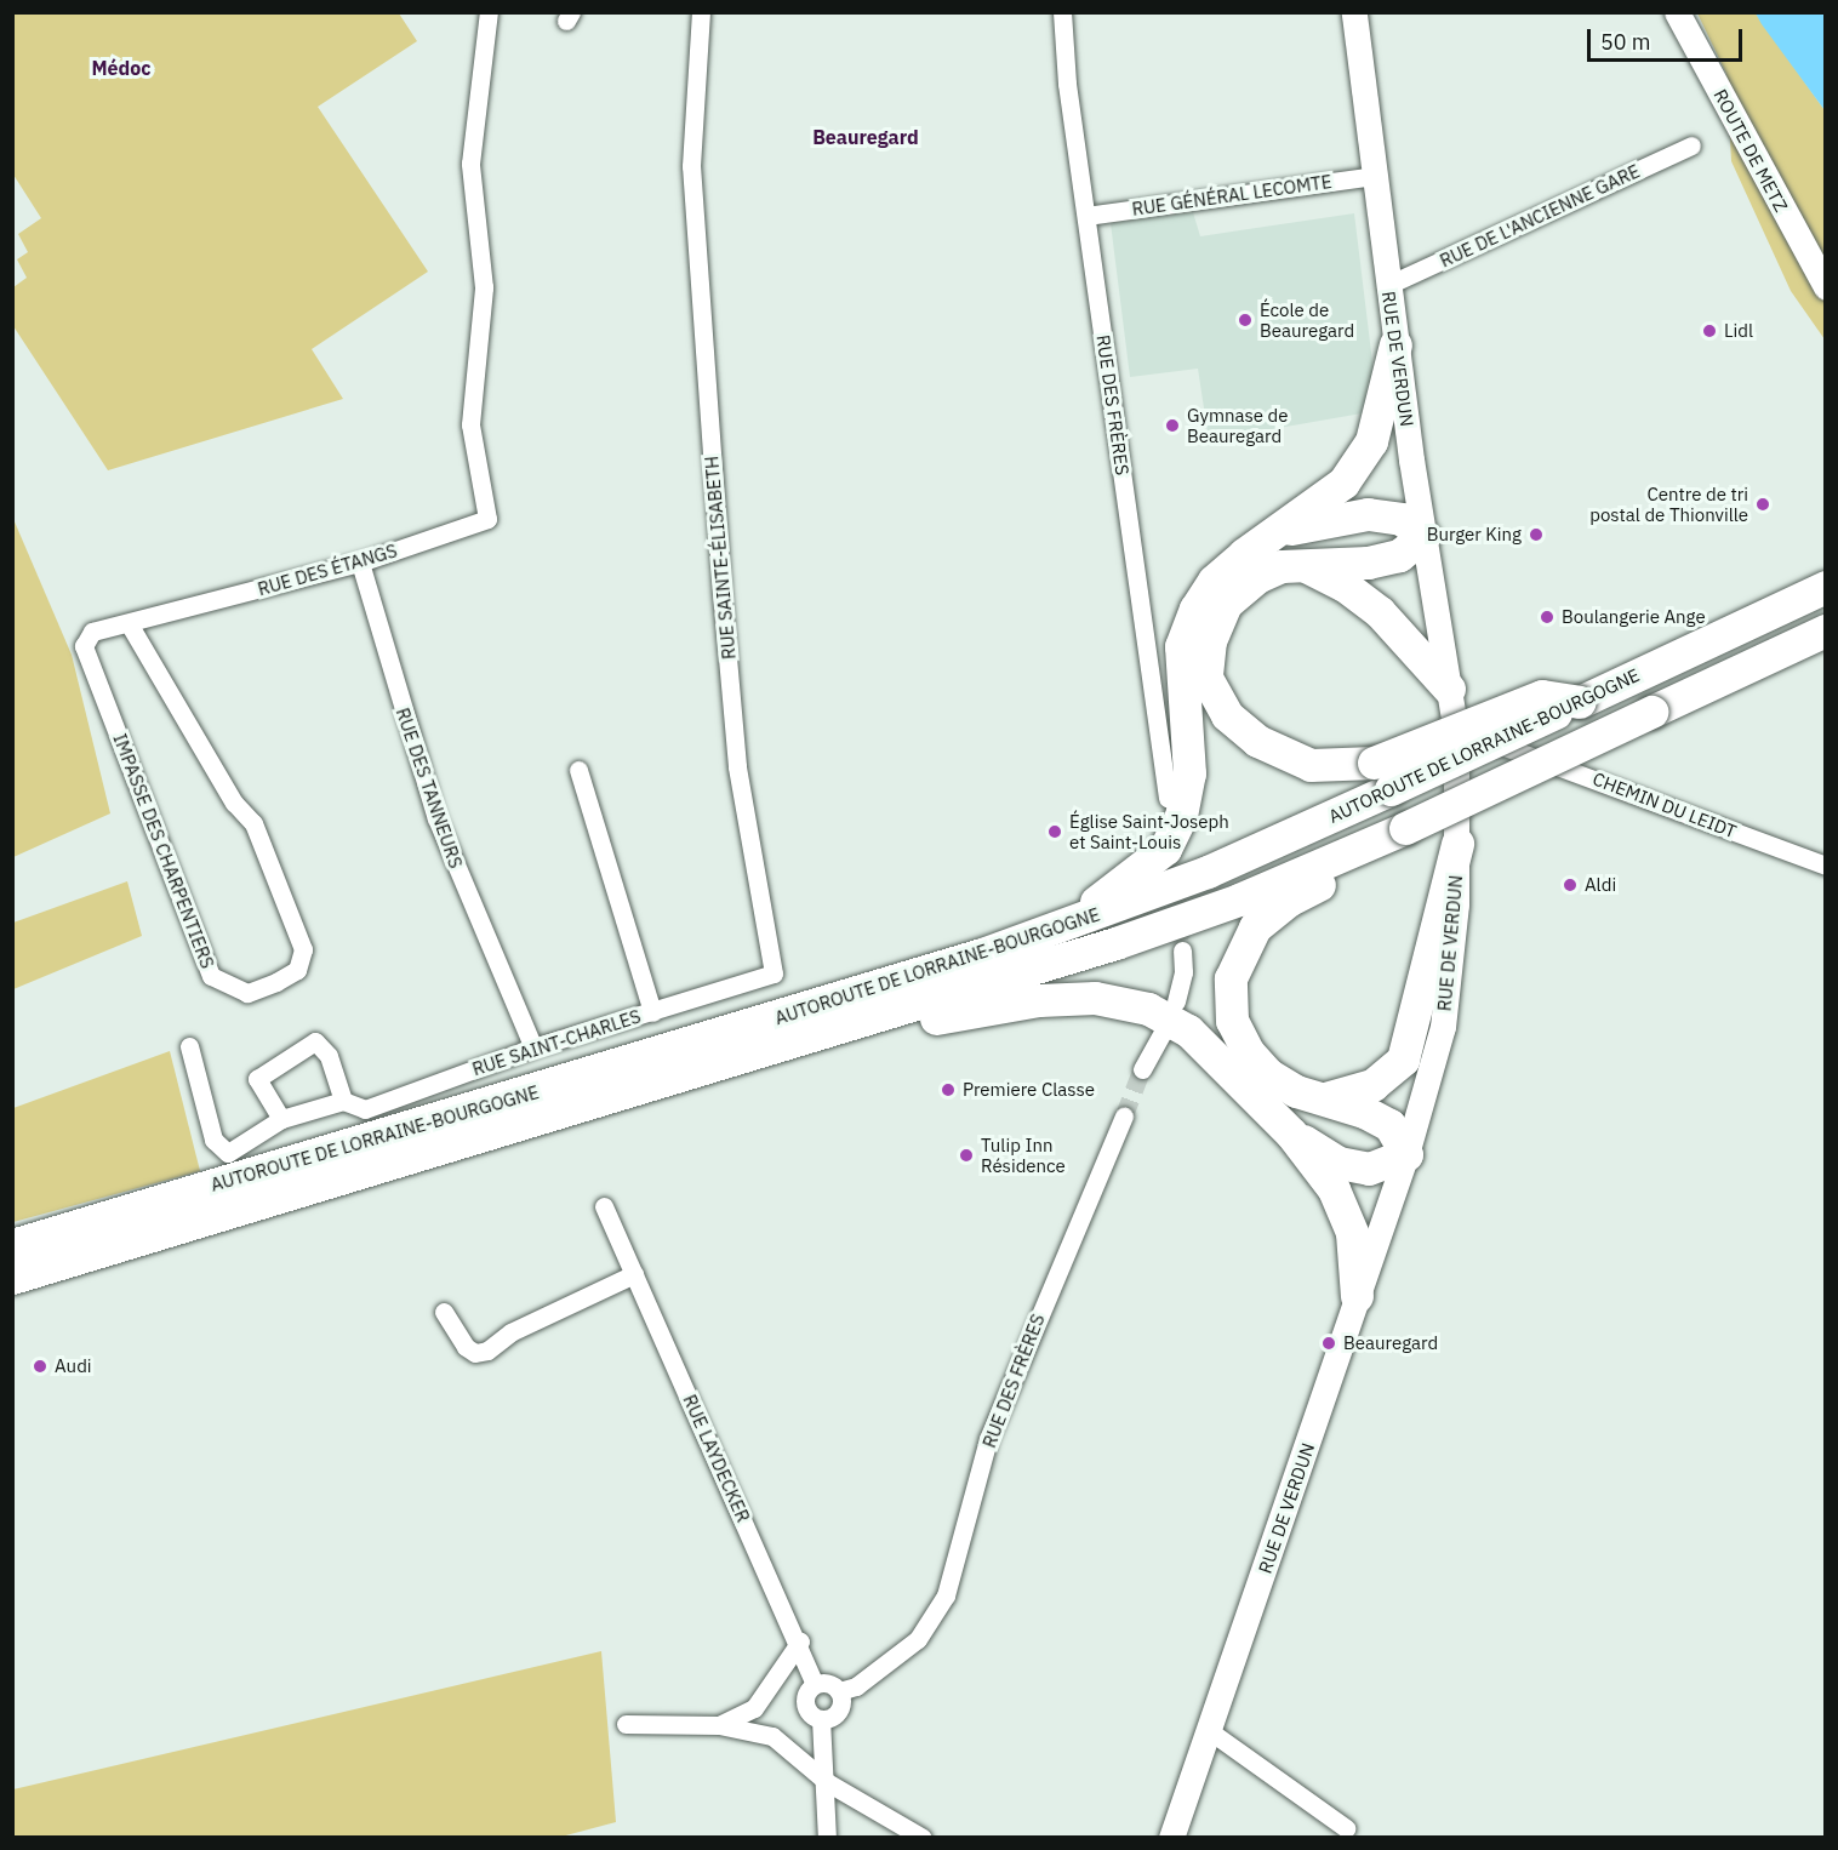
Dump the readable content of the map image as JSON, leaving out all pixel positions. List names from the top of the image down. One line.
{"streets":{"highway":["AUTOROUTE DE LORRAINE-BOURGOGNE"],"main road":["ROUTE DE METZ","RUE DE VERDUN"],"street":["RUE GÉNÉRAL LECOMTE","RUE DE L'ANCIENNE GARE","RUE DES FRÈRES","RUE SAINTE-ÉLISABETH","RUE DES ÉTANGS","RUE DES TANNEURS","CHEMIN DU LEIDT","IMPASSE DES CHARPENTIERS","RUE SAINT-CHARLES","RUE LAYDECKER"]},"crossings":[["RUE GÉNÉRAL LECOMTE","RUE DE VERDUN"],["RUE GÉNÉRAL LECOMTE","RUE DES FRÈRES"],["RUE DE L'ANCIENNE GARE","RUE DE VERDUN"],["RUE DE VERDUN","CHEMIN DU LEIDT"],["RUE DES FRÈRES","RUE LAYDECKER"],["RUE SAINTE-ÉLISABETH","RUE SAINT-CHARLES"],["RUE DES ÉTANGS","RUE DES TANNEURS"],["RUE DES ÉTANGS","IMPASSE DES CHARPENTIERS"],["RUE DES TANNEURS","RUE SAINT-CHARLES"]],"districts":["Médoc","Beauregard"],"places":["École de Beauregard","Lidl","Gymnase de Beauregard","Centre de tri postal de Thionville","Burger King","Boulangerie Ange","Église Saint-Joseph et Saint-Louis","Aldi","Premiere Classe","Tulip Inn Résidence","Beauregard","Audi"],"scale_bar":"50 m"}
